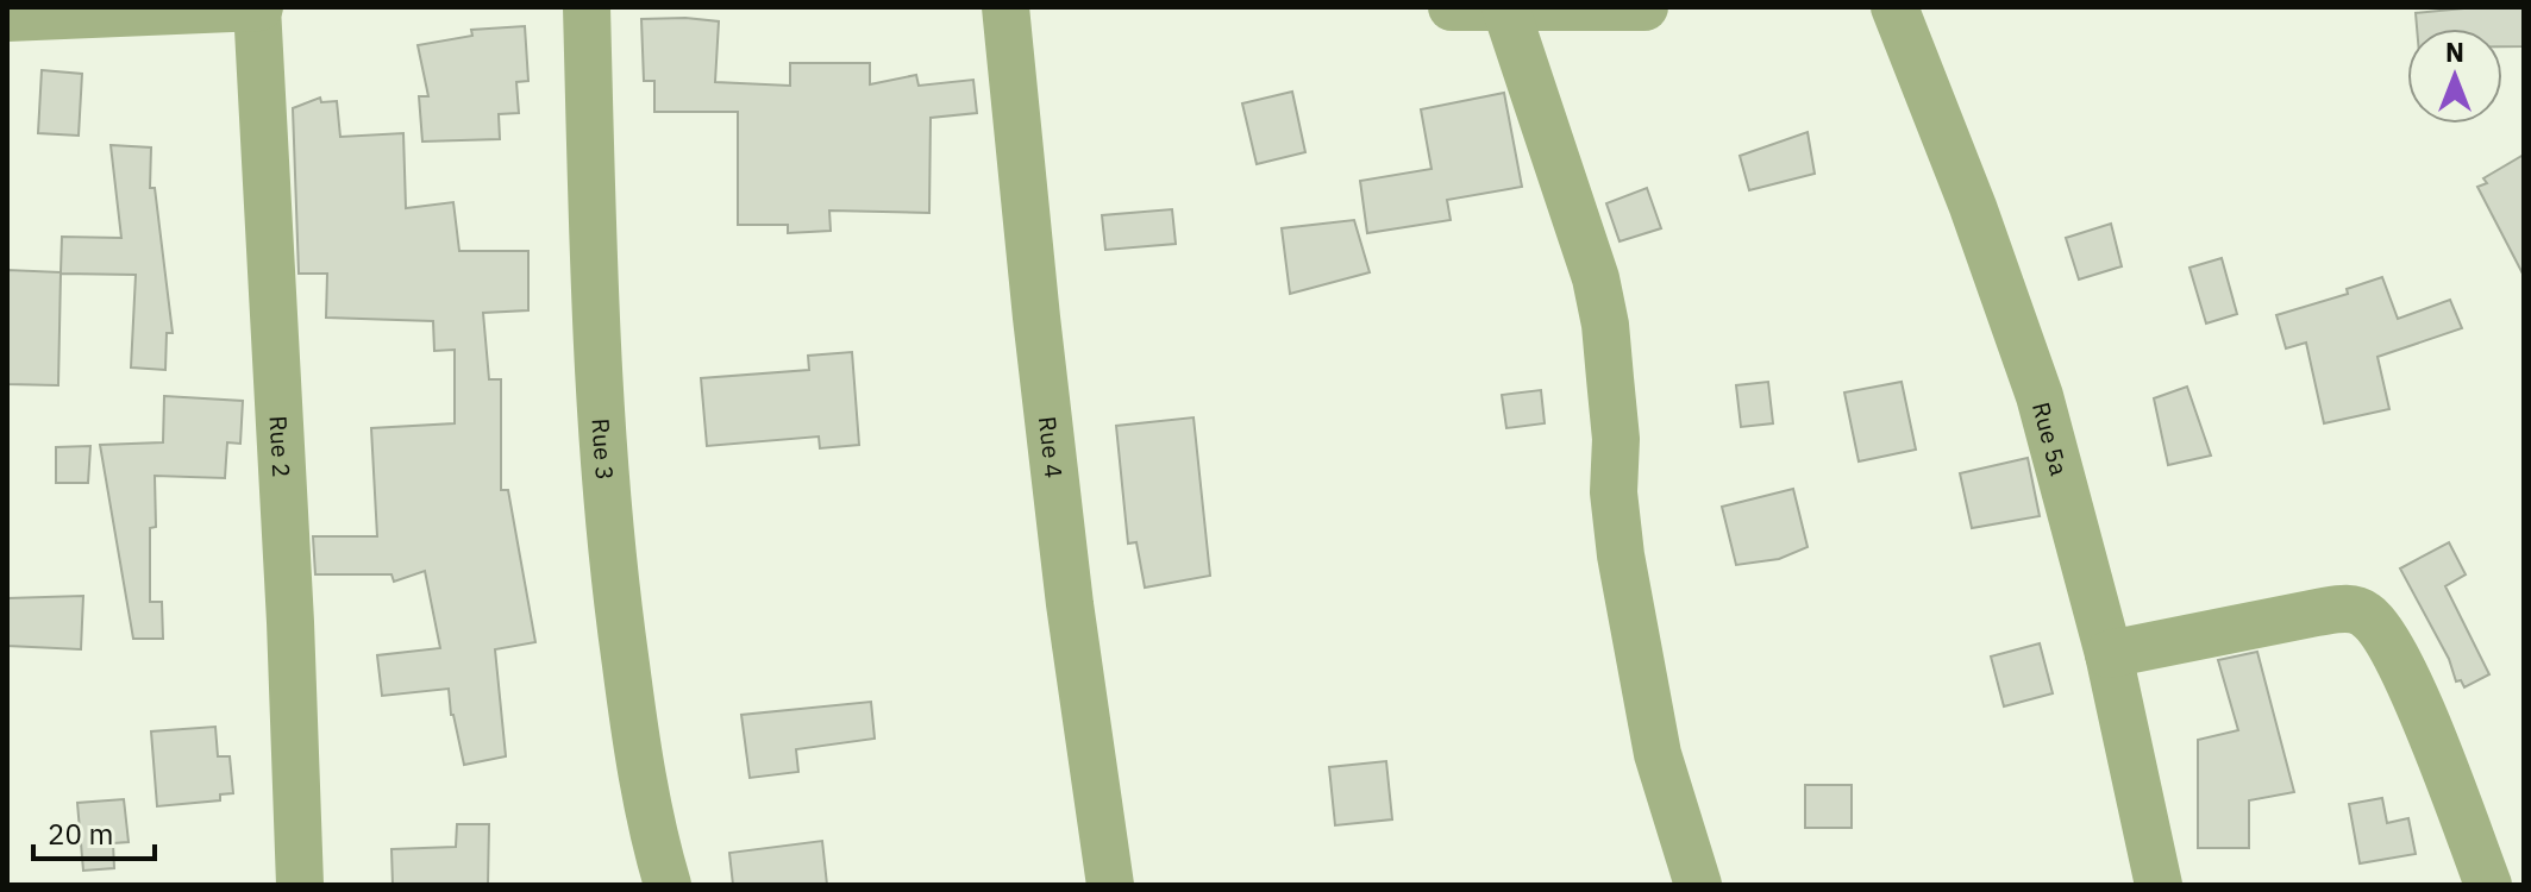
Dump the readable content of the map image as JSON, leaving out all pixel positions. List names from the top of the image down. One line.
{"streets":{"street":["Rue 5a","Rue 2","Rue 4","Rue 3"]},"scale_bar":"20 m","north":"top"}
